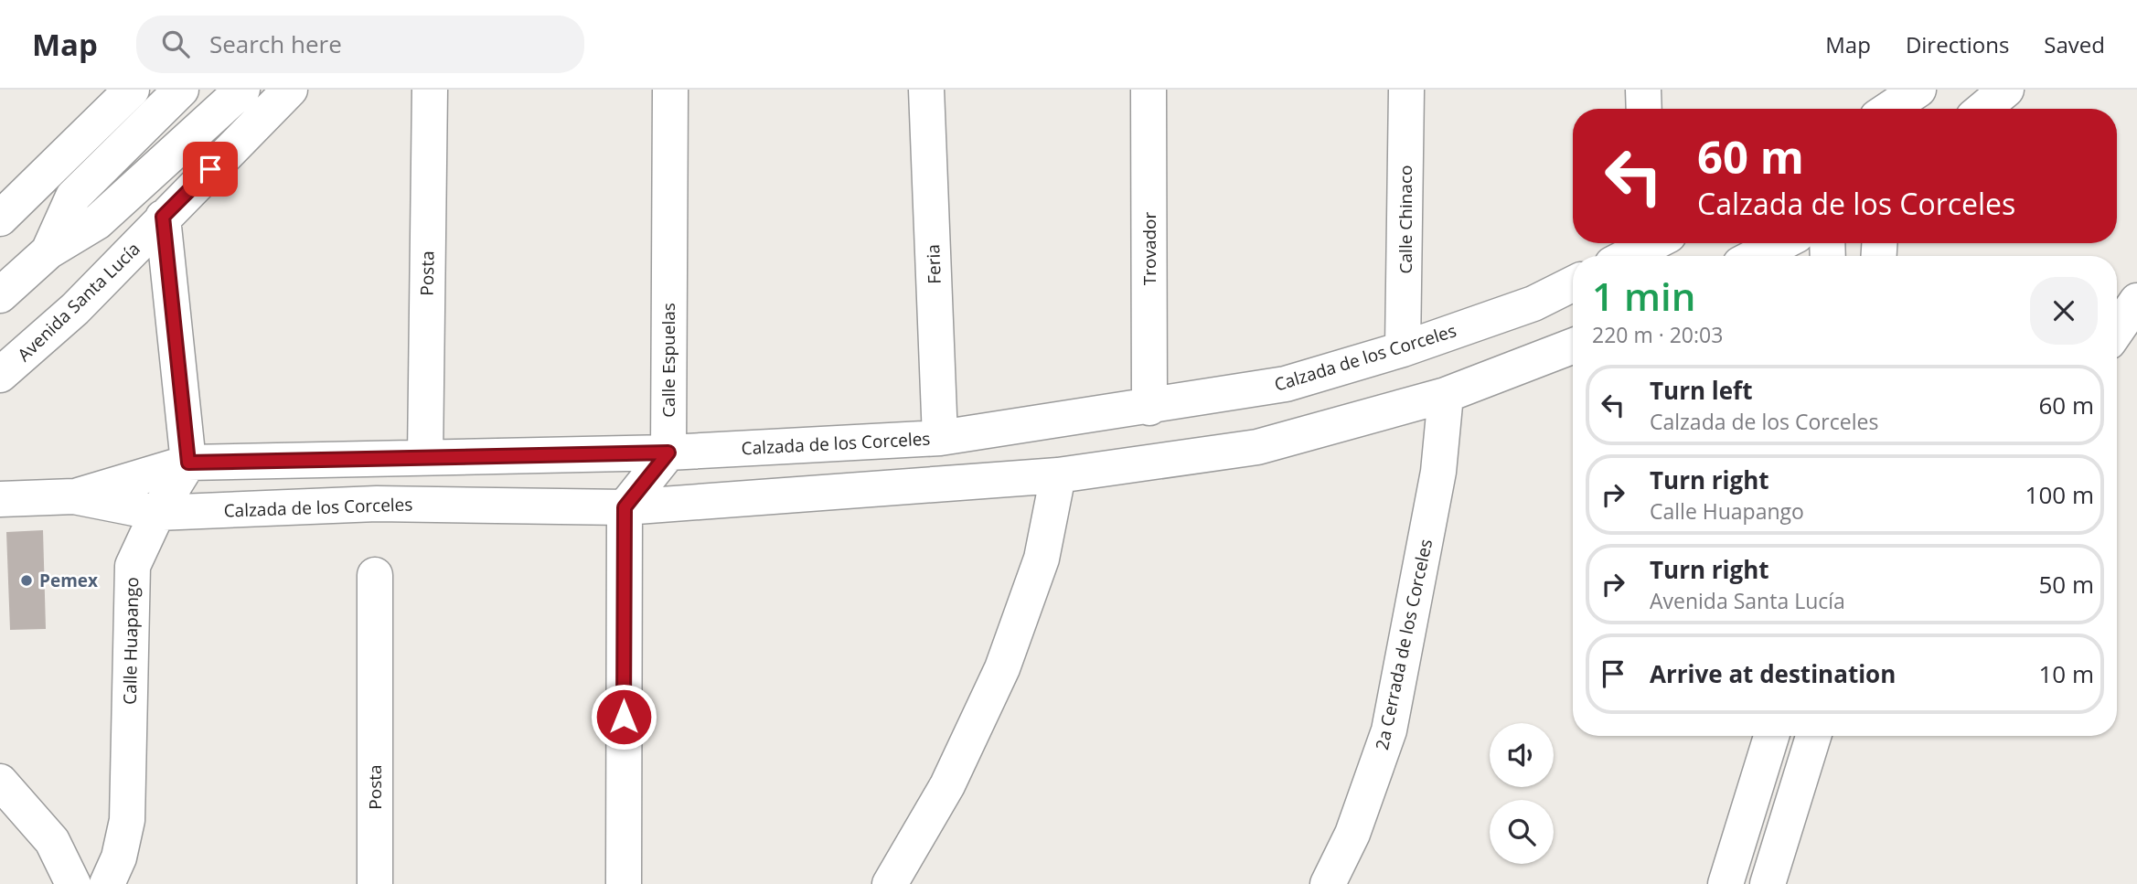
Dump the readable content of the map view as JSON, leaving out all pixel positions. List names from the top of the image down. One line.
{"streets":{"street":["Calle Chinaco","Trovador","Feria","Posta","Avenida Santa Lucía","Calzada de los Corceles","Calle Espuelas","Calle Huapango","2a Cerrada de los Corceles"]},"crossings":[["Calle Chinaco","Calzada de los Corceles"],["Trovador","Calzada de los Corceles"],["Feria","Calzada de los Corceles"],["Posta","Calzada de los Corceles"],["Calzada de los Corceles","Calle Espuelas"],["Calzada de los Corceles","Calle Huapango"],["Calzada de los Corceles","2a Cerrada de los Corceles"]],"places":["Pemex"],"page":{"header":"Map","search":"Search here","nav":["Map","Directions","Saved"],"turn":["60 m","Calzada de los Corceles"],"heading":["1 min","220 m · 20:03"],"list":[{"name":"Turn left","note":"Calzada de los Corceles","value":"60 m"},{"name":"Turn right","note":"Calle Huapango","value":"100 m"},{"name":"Turn right","note":"Avenida Santa Lucía","value":"50 m"},{"name":"Arrive at destination","value":"10 m"}]}}
